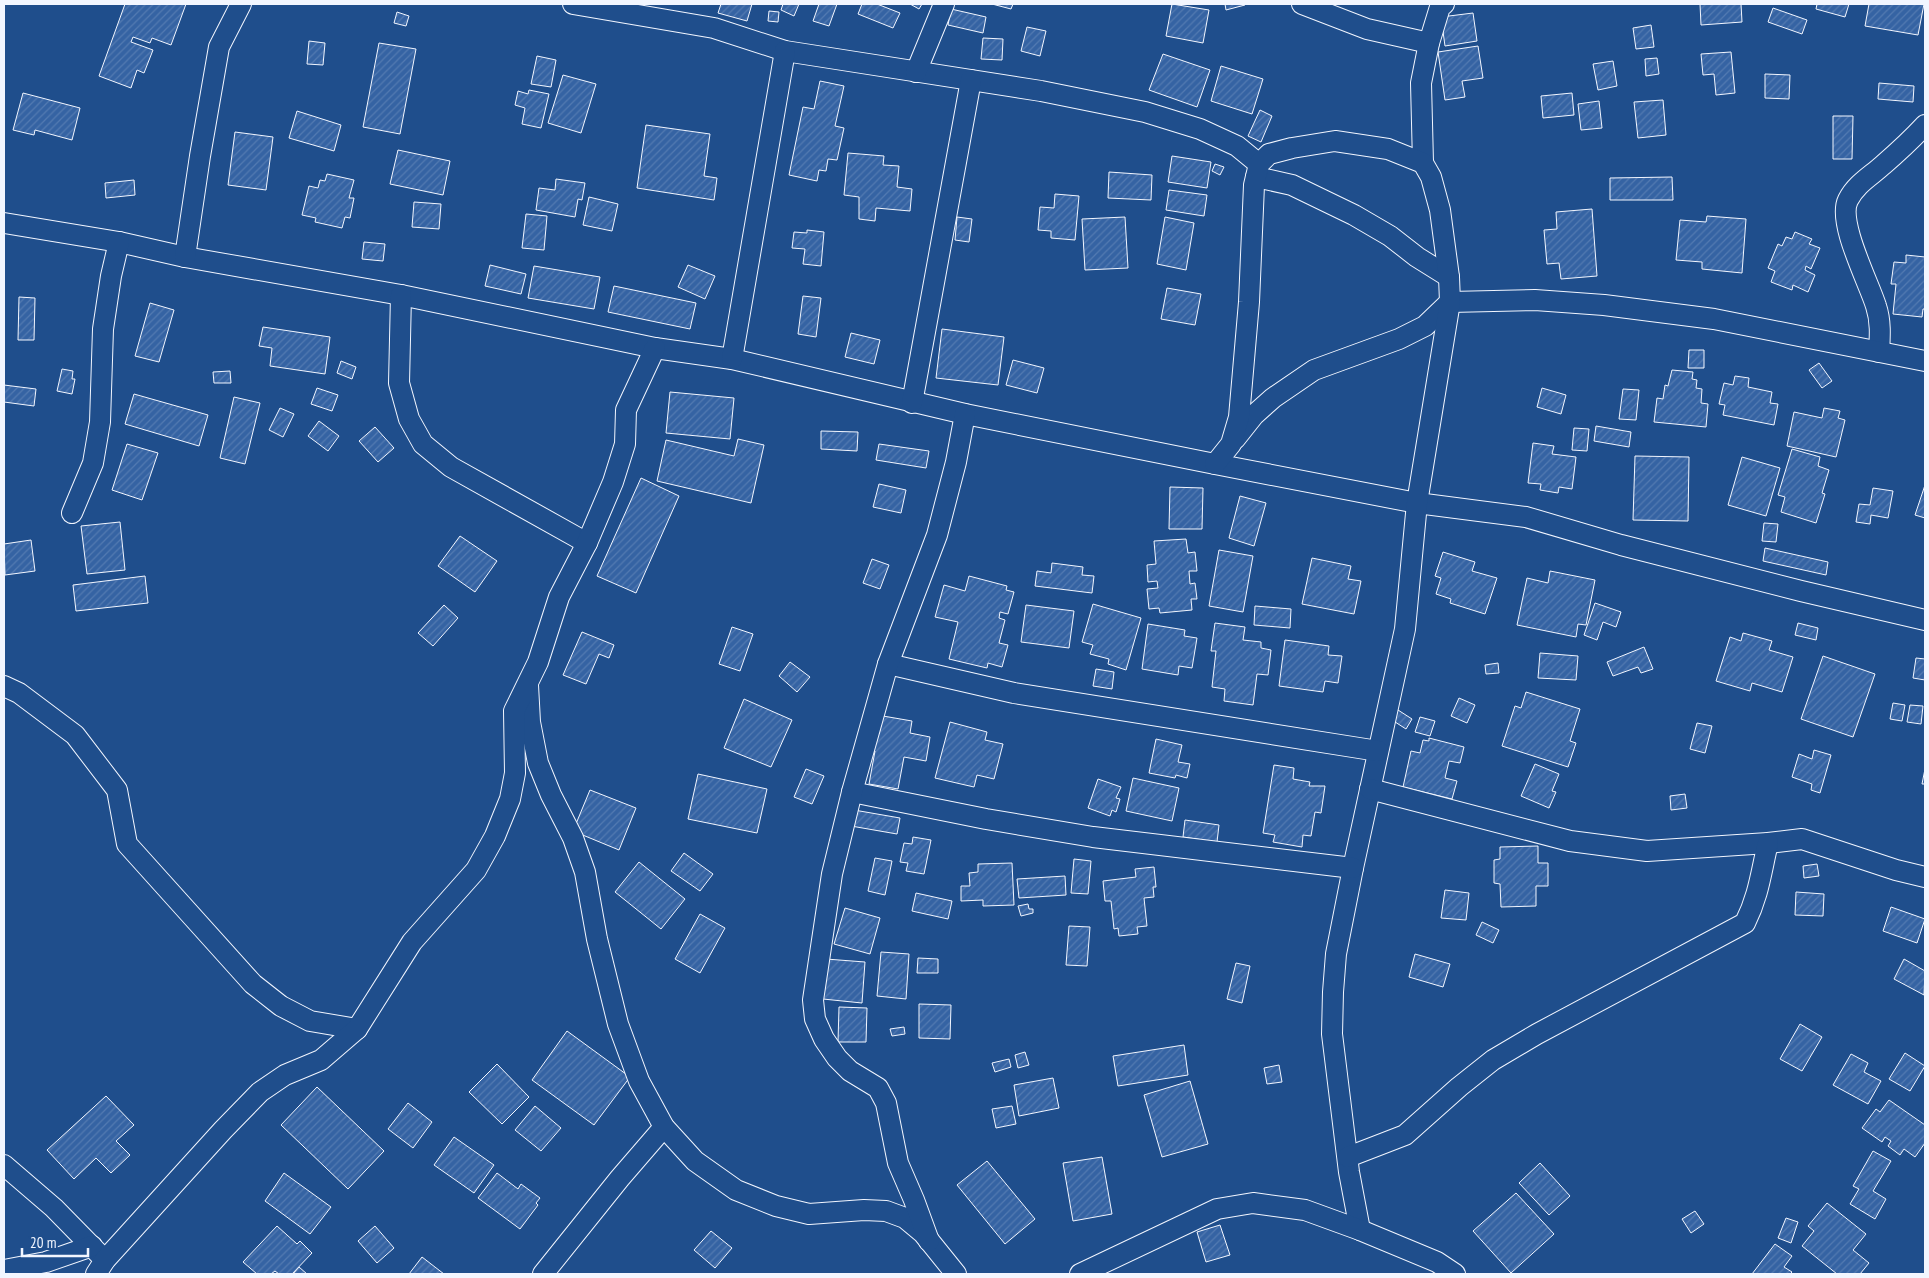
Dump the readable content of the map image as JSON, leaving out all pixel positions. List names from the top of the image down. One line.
{"scale_bar":"20 m"}
